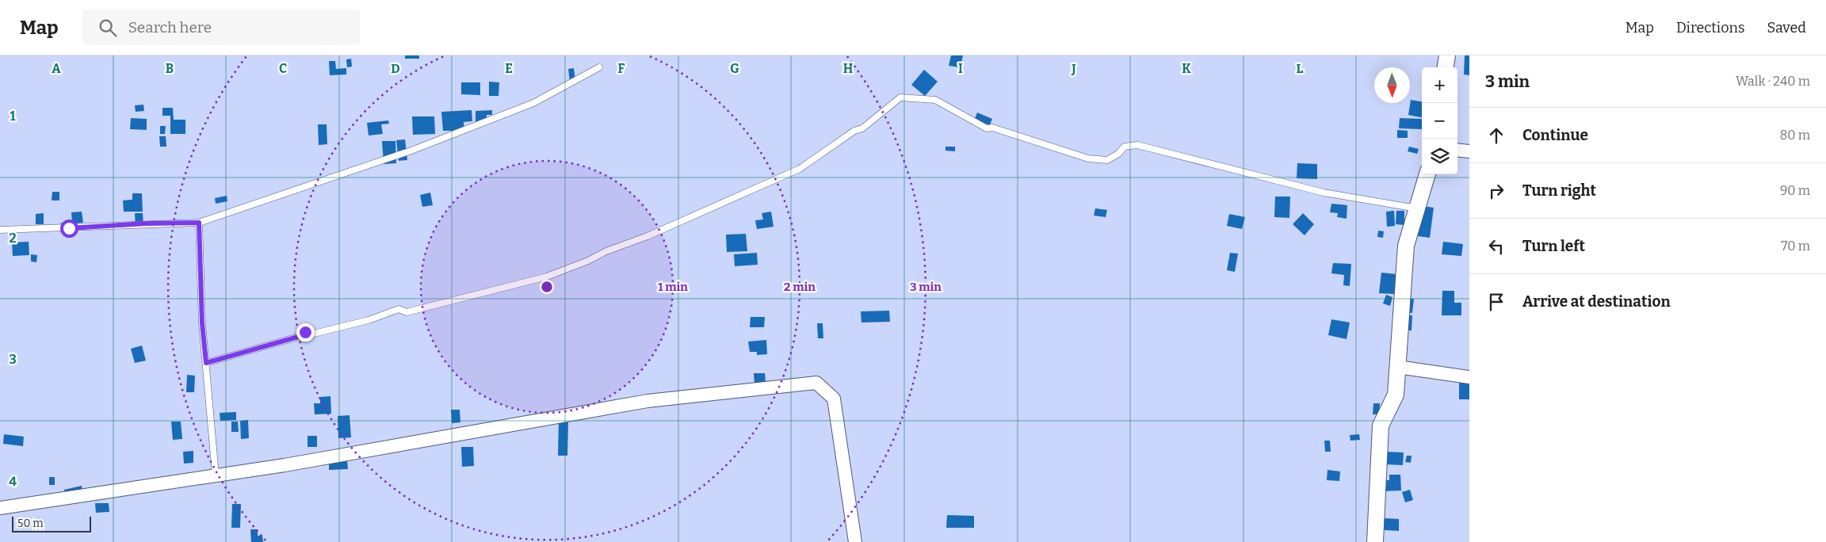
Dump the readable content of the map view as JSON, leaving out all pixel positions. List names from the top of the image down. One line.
{"scale_bar":"50 m","north":"bottom","page":{"header":"Map","search":"Search here","nav":["Map","Directions","Saved"],"heading":["3 min","Walk · 240 m"],"map_buttons":["+","−"],"list":[["Continue","80 m"],["Turn right","90 m"],["Turn left","70 m"],"Arrive at destination"],"scale":"50 m"},"grid":{"columns":["A","B","C","D","E","F","G","H","I","J","K","L"],"rows":["1","2","3","4"]},"rings":["1 min","2 min","3 min"]}
